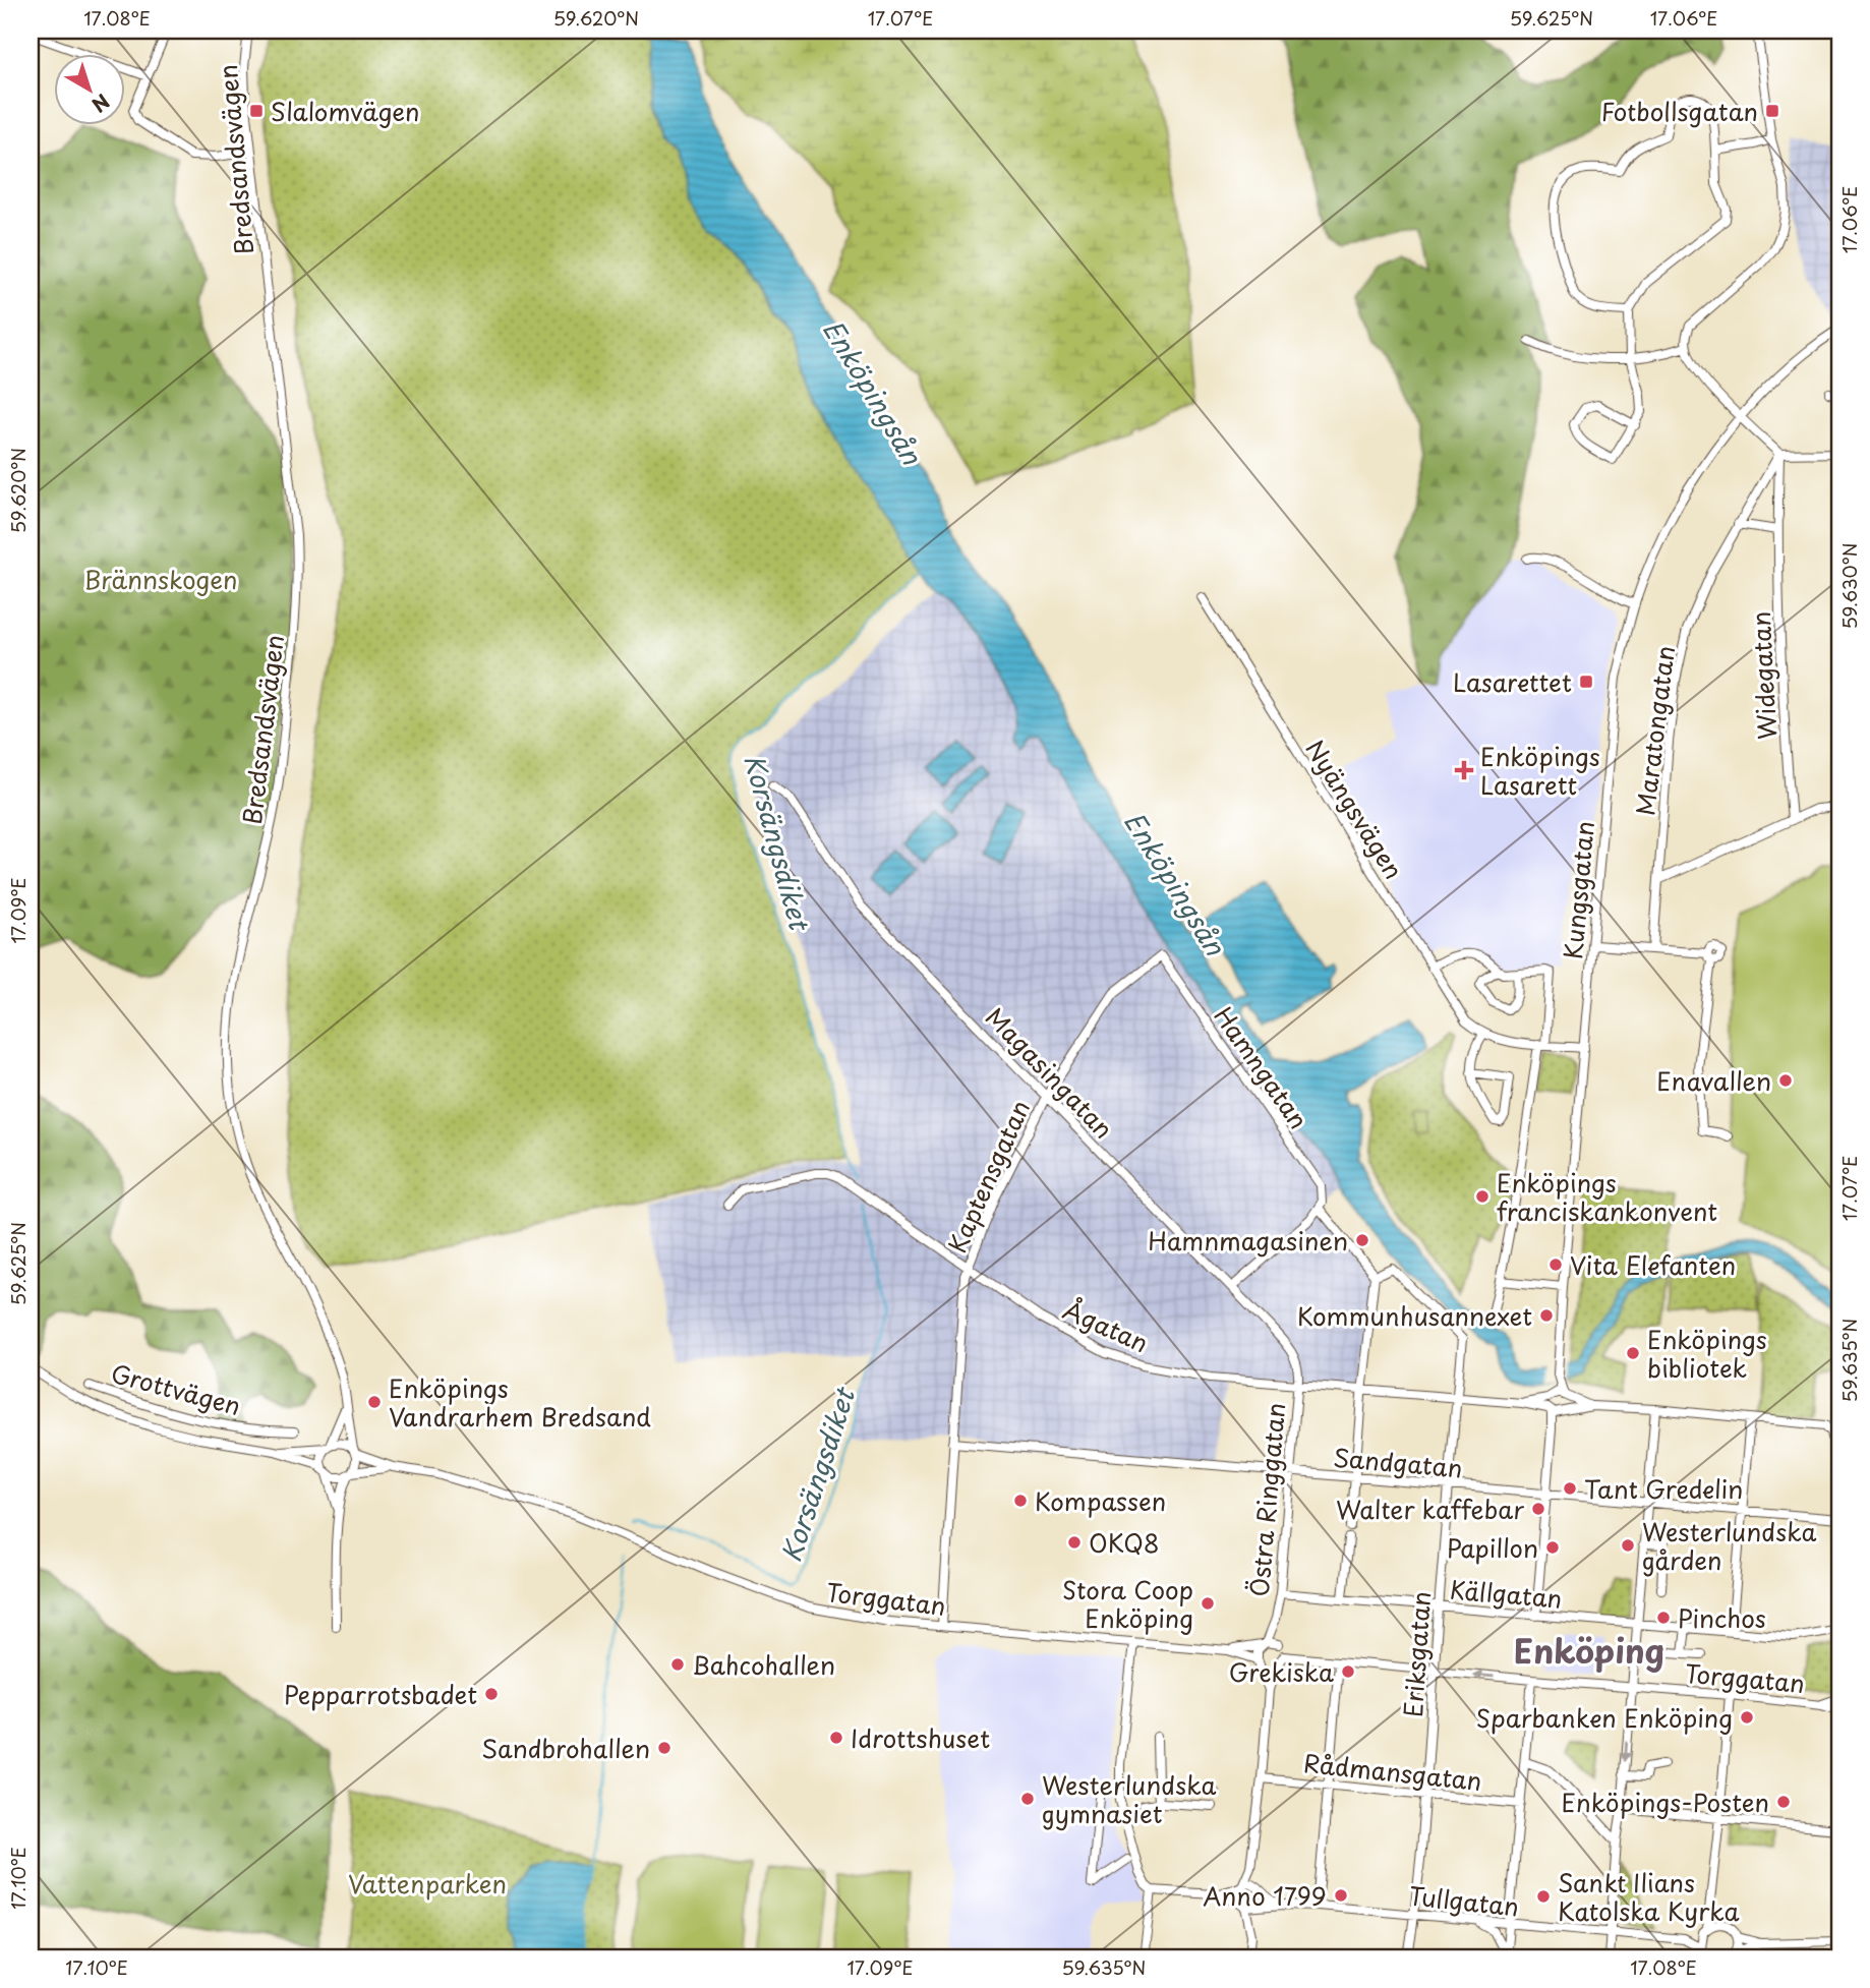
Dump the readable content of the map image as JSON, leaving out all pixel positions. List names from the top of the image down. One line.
{"streets":{"street":["Bredsandsvägen","Widegatan","Maratongatan","Nyängsvägen","Kungsgatan","Hamngatan","Magasingatan","Kaptensgatan","Ågatan","Grottvägen","Sandgatan","Östra Ringgatan","Källgatan","Torggatan","Eriksgatan","Rådmansgatan","Tullgatan"]},"crossings":[["Bredsandsvägen","Torggatan"],["Widegatan","Maratongatan"],["Nyängsvägen","Kungsgatan"],["Kungsgatan","Ågatan"],["Hamngatan","Kaptensgatan"],["Magasingatan","Kaptensgatan"],["Magasingatan","Ågatan"],["Magasingatan","Östra Ringgatan"],["Kaptensgatan","Ågatan"],["Kaptensgatan","Sandgatan"],["Kaptensgatan","Torggatan"],["Ågatan","Östra Ringgatan"],["Ågatan","Eriksgatan"],["Sandgatan","Östra Ringgatan"],["Sandgatan","Eriksgatan"],["Östra Ringgatan","Källgatan"],["Östra Ringgatan","Torggatan"],["Källgatan","Eriksgatan"],["Torggatan","Eriksgatan"],["Eriksgatan","Rådmansgatan"],["Eriksgatan","Tullgatan"]],"districts":["Enköping"],"water":["Enköpingsån","Korsängsdiket"],"parks":["Brännskogen","Vattenparken"],"places":{"transit":["Slalomvägen","Fotbollsgatan","Lasarettet"],"health":["Enköpings Lasarett"],"other":["Enavallen","Enköpings franciskankonvent","Hamnmagasinen","Vita Elefanten","Kommunhusannexet","Enköpings bibliotek","Enköpings Vandrarhem Bredsand","Tant Gredelin","Kompassen","Walter kaffebar","OKQ8","Westerlundska gården","Papillon","Stora Coop Enköping","Pinchos","Bahcohallen","Grekiska","Pepparrotsbadet","Sparbanken Enköping","Idrottshuset","Sandbrohallen","Westerlundska gymnasiet","Enköpings-Posten","Anno 1799","Sankt Ilians Katolska Kyrka"]},"north":"bottom right","coordinates":["17.08°E","59.620°N","17.07°E","59.625°N","17.06°E","59.630°N","17.09°E","59.635°N","17.10°E"]}
